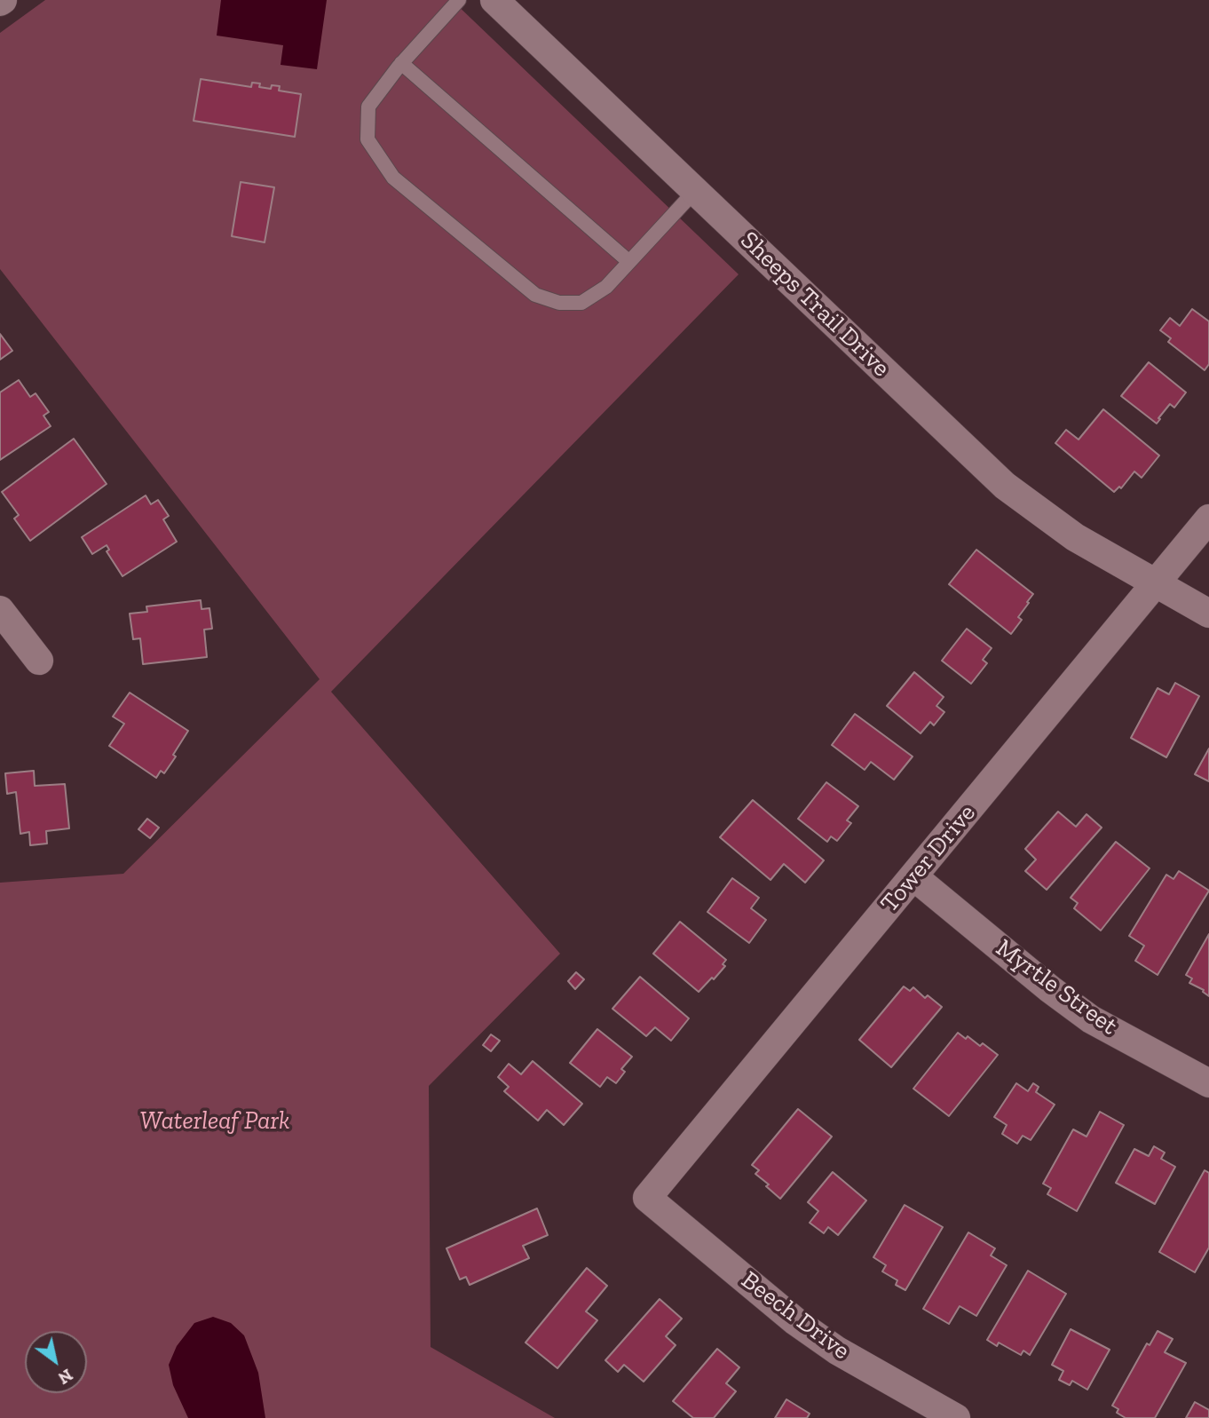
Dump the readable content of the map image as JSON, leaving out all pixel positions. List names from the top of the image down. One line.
{"streets":{"street":["Sheeps Trail Drive","Tower Drive","Myrtle Street","Beech Drive"]},"crossings":[["Sheeps Trail Drive","Tower Drive"],["Tower Drive","Myrtle Street"],["Tower Drive","Beech Drive"]],"parks":["Waterleaf Park"],"north":"bottom right"}
